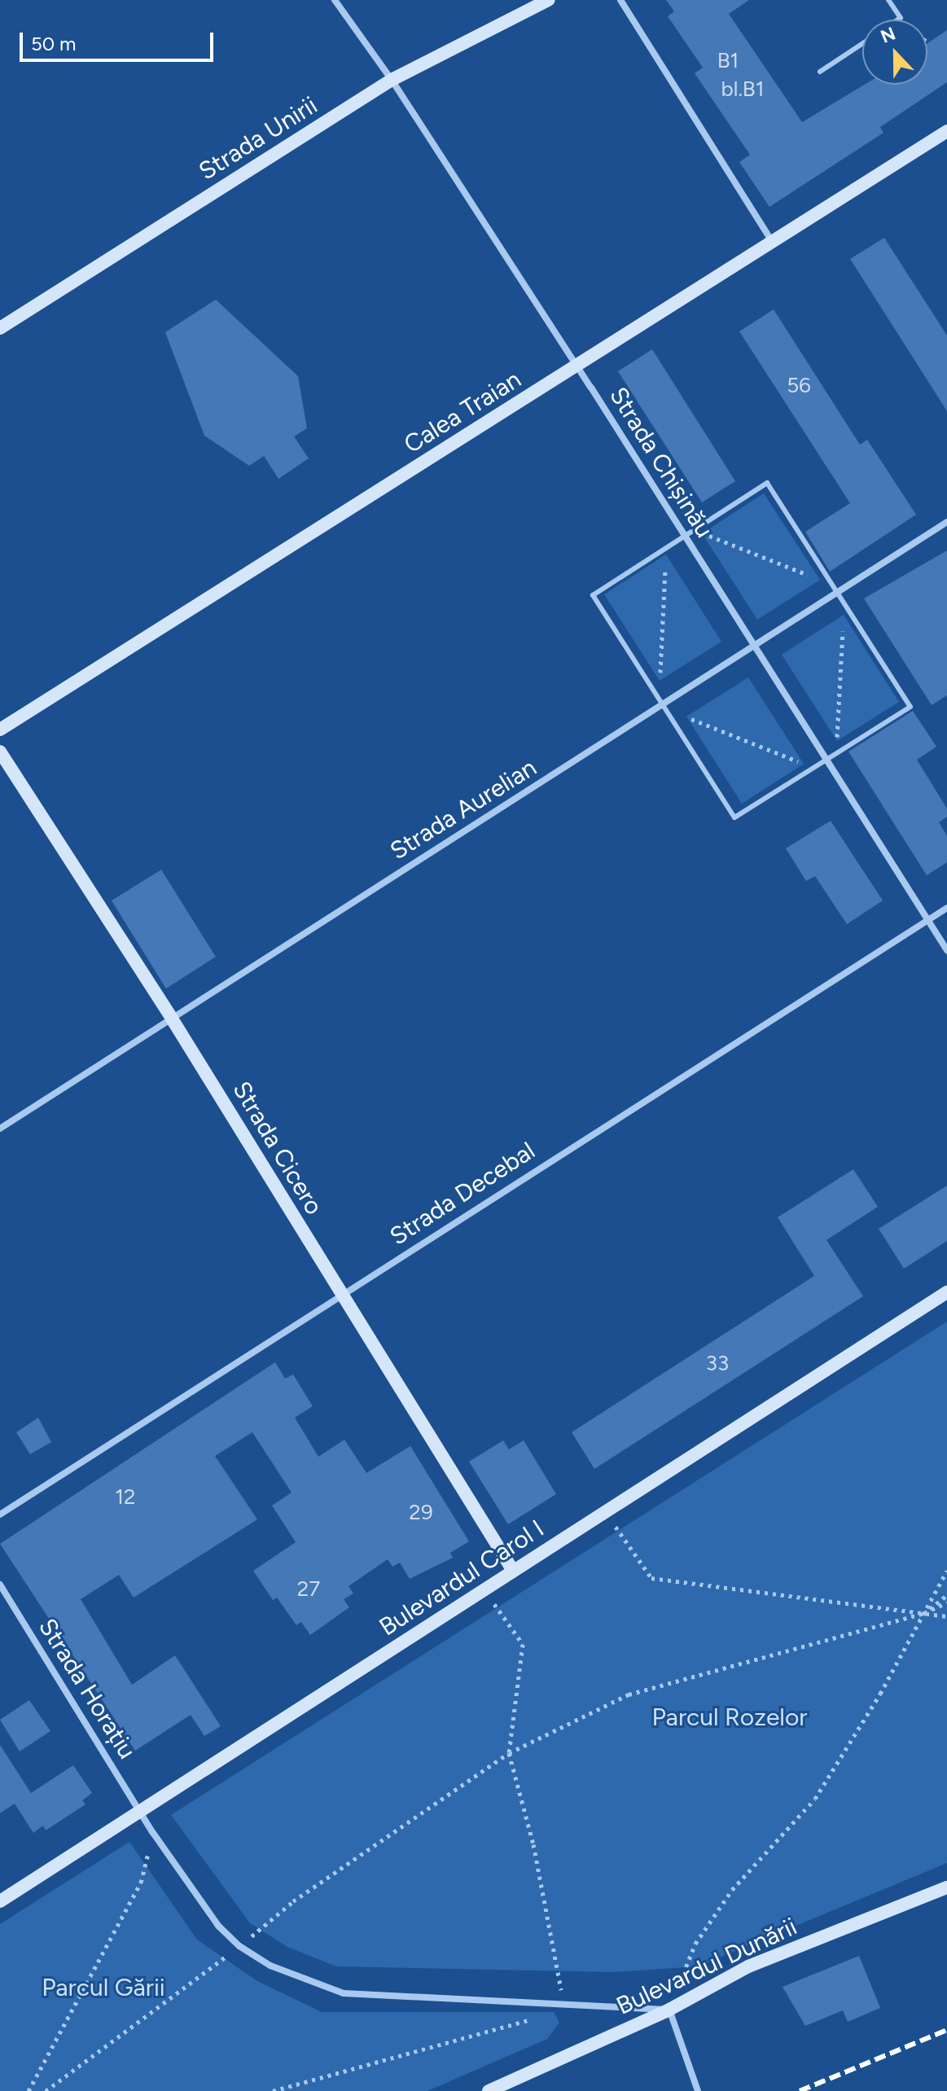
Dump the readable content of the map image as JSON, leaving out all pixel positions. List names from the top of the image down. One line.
{"streets":{"street":["Strada Unirii","Calea Traian","Strada Chișinău","Strada Aurelian","Strada Cicero","Strada Decebal","Bulevardul Carol I","Strada Horațiu","Bulevardul Dunării"]},"crossings":[["Strada Unirii","Strada Chișinău"],["Calea Traian","Strada Chișinău"],["Strada Chișinău","Strada Aurelian"],["Strada Chișinău","Strada Decebal"],["Strada Aurelian","Strada Cicero"],["Strada Cicero","Strada Decebal"],["Strada Cicero","Bulevardul Carol I"],["Bulevardul Carol I","Strada Horațiu"],["Strada Horațiu","Bulevardul Dunării"]],"parks":["Parcul Rozelor","Parcul Gării"],"house_numbers":["B1","bl.B1","56","33","12","29","27"],"scale_bar":"50 m","north":"top"}
